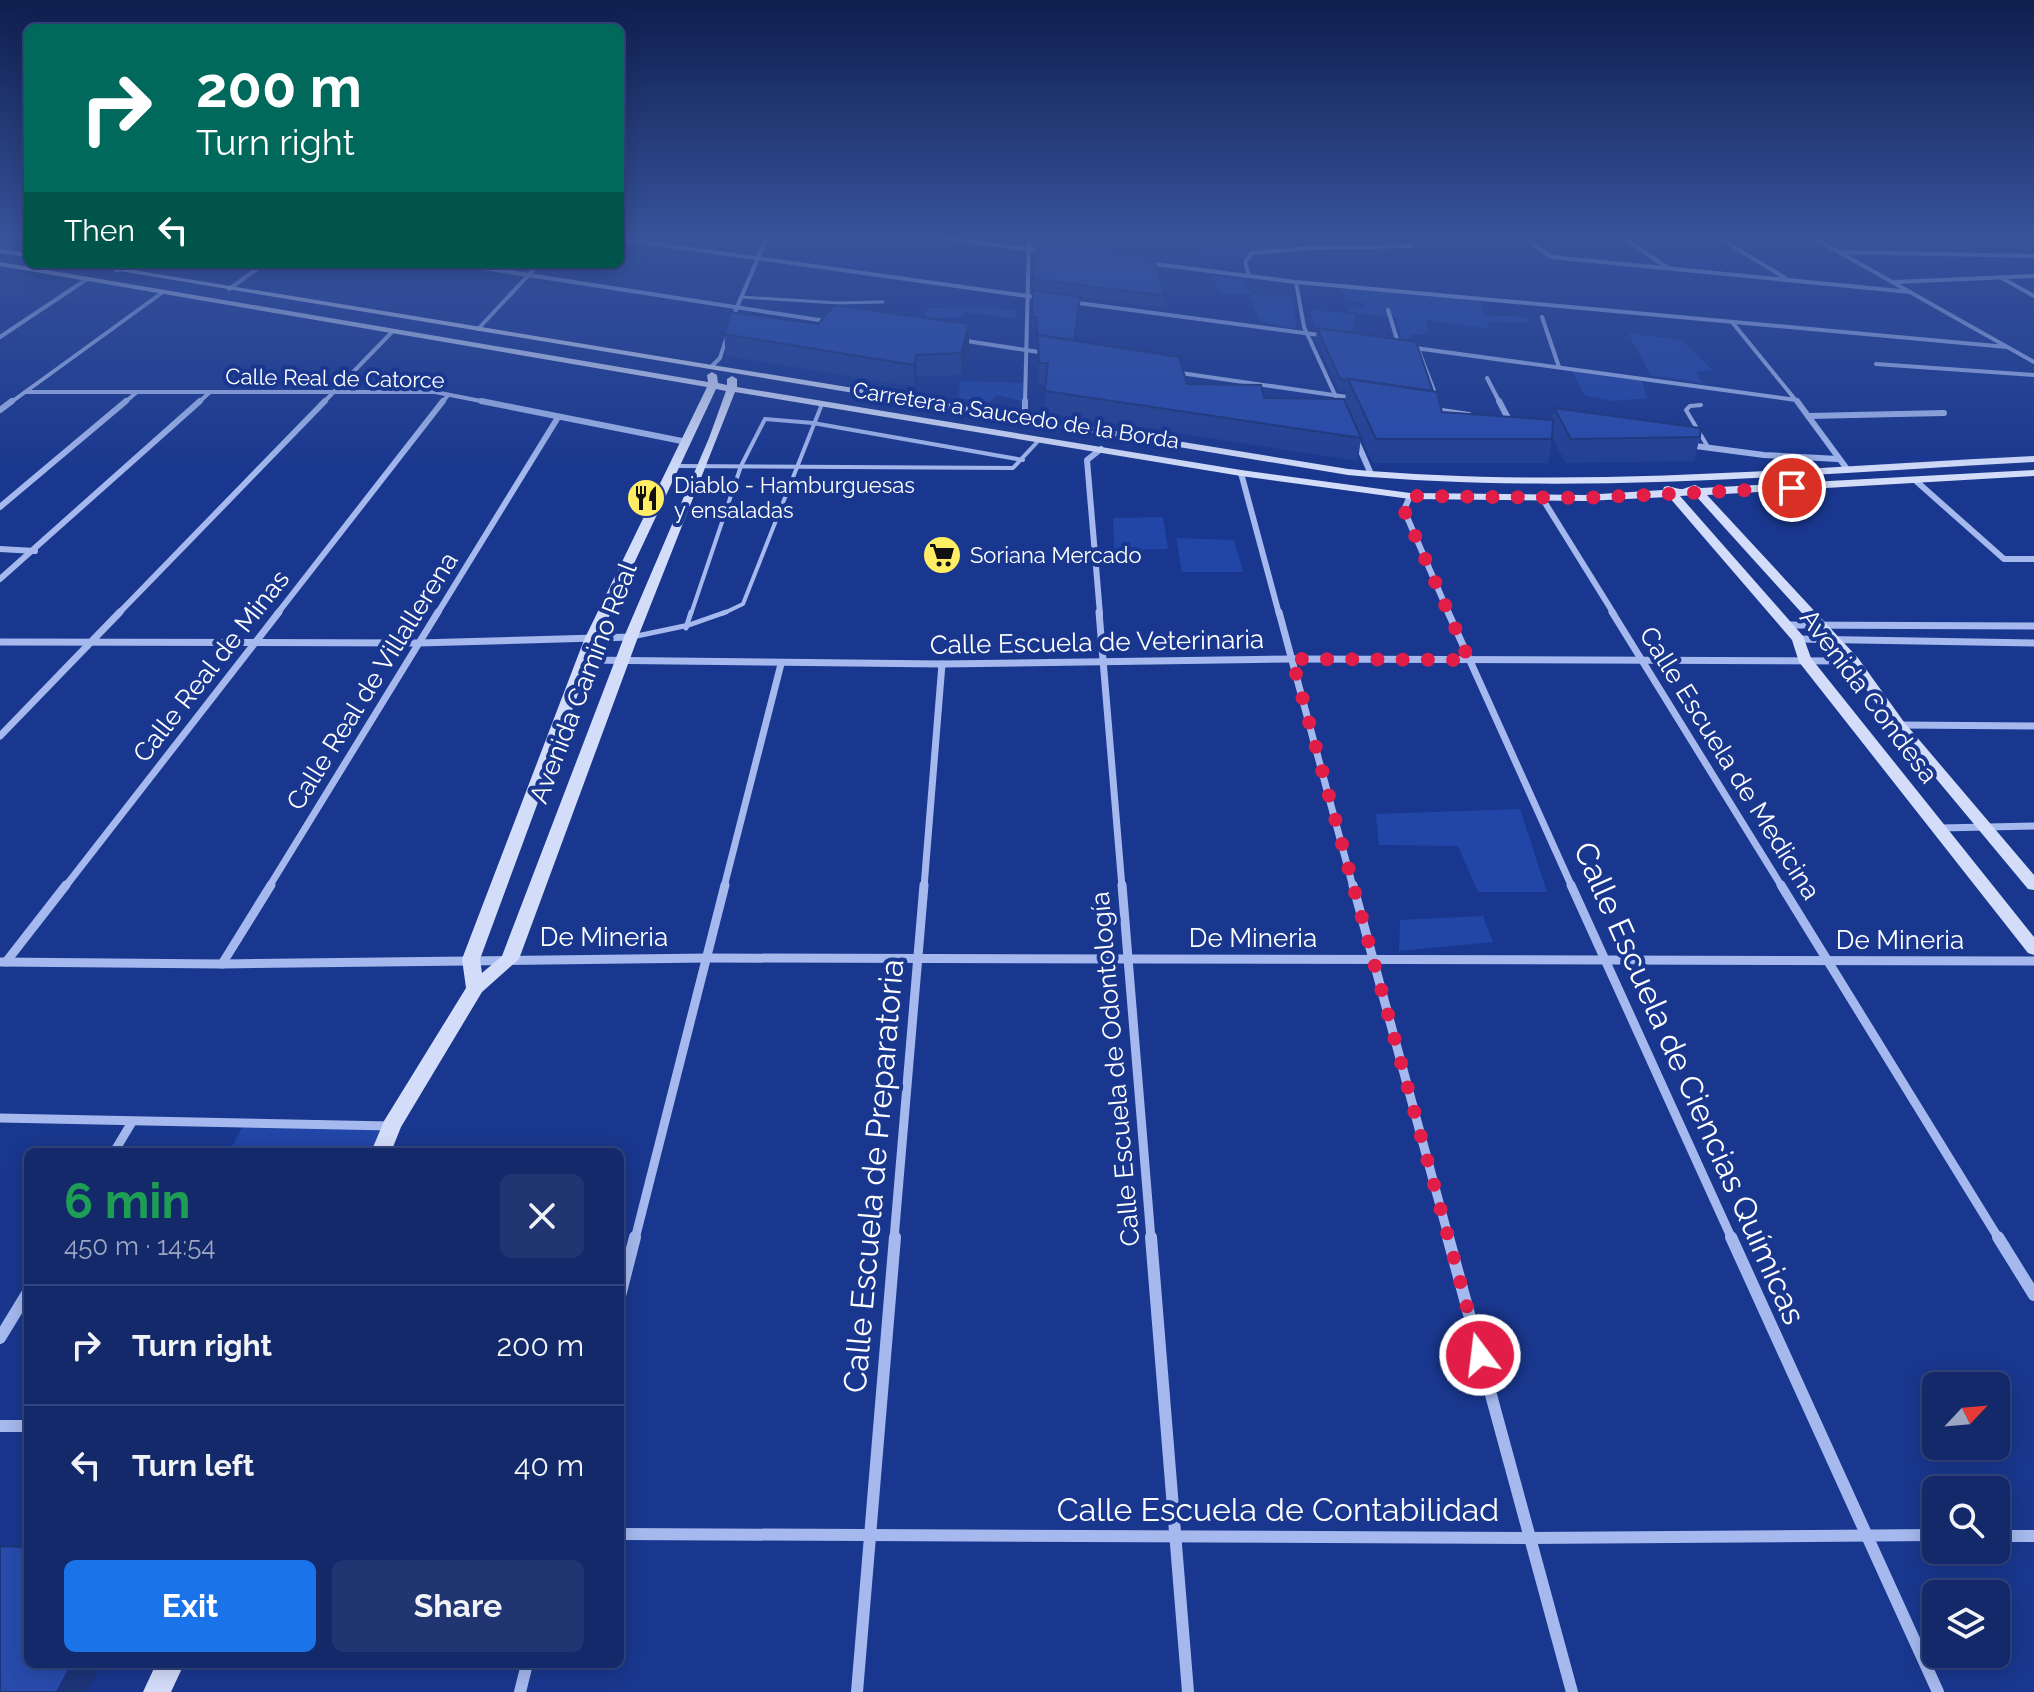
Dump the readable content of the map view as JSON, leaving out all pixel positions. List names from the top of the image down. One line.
{"streets":{"street":["Calle Real de Catorce","Carretera a Saucedo de la Borda","Calle Escuela de Veterinaria","Calle Real de Minas","Calle Real de Villallerena","Avenida Camino Real","Avenida Condesa","Calle Escuela de Medicina","De Mineria","Calle Escuela de Odontología","Calle Escuela de Ciencias Químicas","Calle Escuela de Preparatoria","Calle Escuela de Contabilidad"]},"crossings":[["Calle Real de Catorce","Calle Real de Minas"],["Calle Real de Catorce","Calle Real de Villallerena"],["Calle Real de Catorce","Avenida Camino Real"],["Carretera a Saucedo de la Borda","Avenida Camino Real"],["Carretera a Saucedo de la Borda","Avenida Condesa"],["Carretera a Saucedo de la Borda","Calle Escuela de Medicina"],["Carretera a Saucedo de la Borda","Calle Escuela de Odontología"],["Carretera a Saucedo de la Borda","Calle Escuela de Ciencias Químicas"],["Calle Escuela de Veterinaria","Avenida Camino Real"],["Calle Escuela de Veterinaria","Avenida Condesa"],["Calle Escuela de Veterinaria","Calle Escuela de Medicina"],["Calle Escuela de Veterinaria","Calle Escuela de Odontología"],["Calle Escuela de Veterinaria","Calle Escuela de Ciencias Químicas"],["Calle Escuela de Veterinaria","Calle Escuela de Preparatoria"],["Calle Real de Minas","De Mineria"],["Calle Real de Villallerena","De Mineria"],["Avenida Camino Real","De Mineria"],["Calle Escuela de Medicina","De Mineria"],["De Mineria","Calle Escuela de Odontología"],["De Mineria","Calle Escuela de Ciencias Químicas"],["De Mineria","Calle Escuela de Preparatoria"],["Calle Escuela de Odontología","Calle Escuela de Contabilidad"],["Calle Escuela de Ciencias Químicas","Calle Escuela de Contabilidad"],["Calle Escuela de Preparatoria","Calle Escuela de Contabilidad"]],"places":{"restaurant":["Diablo - Hamburguesas y ensaladas"],"supermarket":["Soriana Mercado"]},"north":"top right","page":{"turn":["200 m","Turn right"],"then":"Then","heading":["6 min","450 m · 14:54"],"list":[{"name":"Turn right","value":"200 m"},{"name":"Turn left","value":"40 m"}],"buttons":["Exit","Share"]}}
